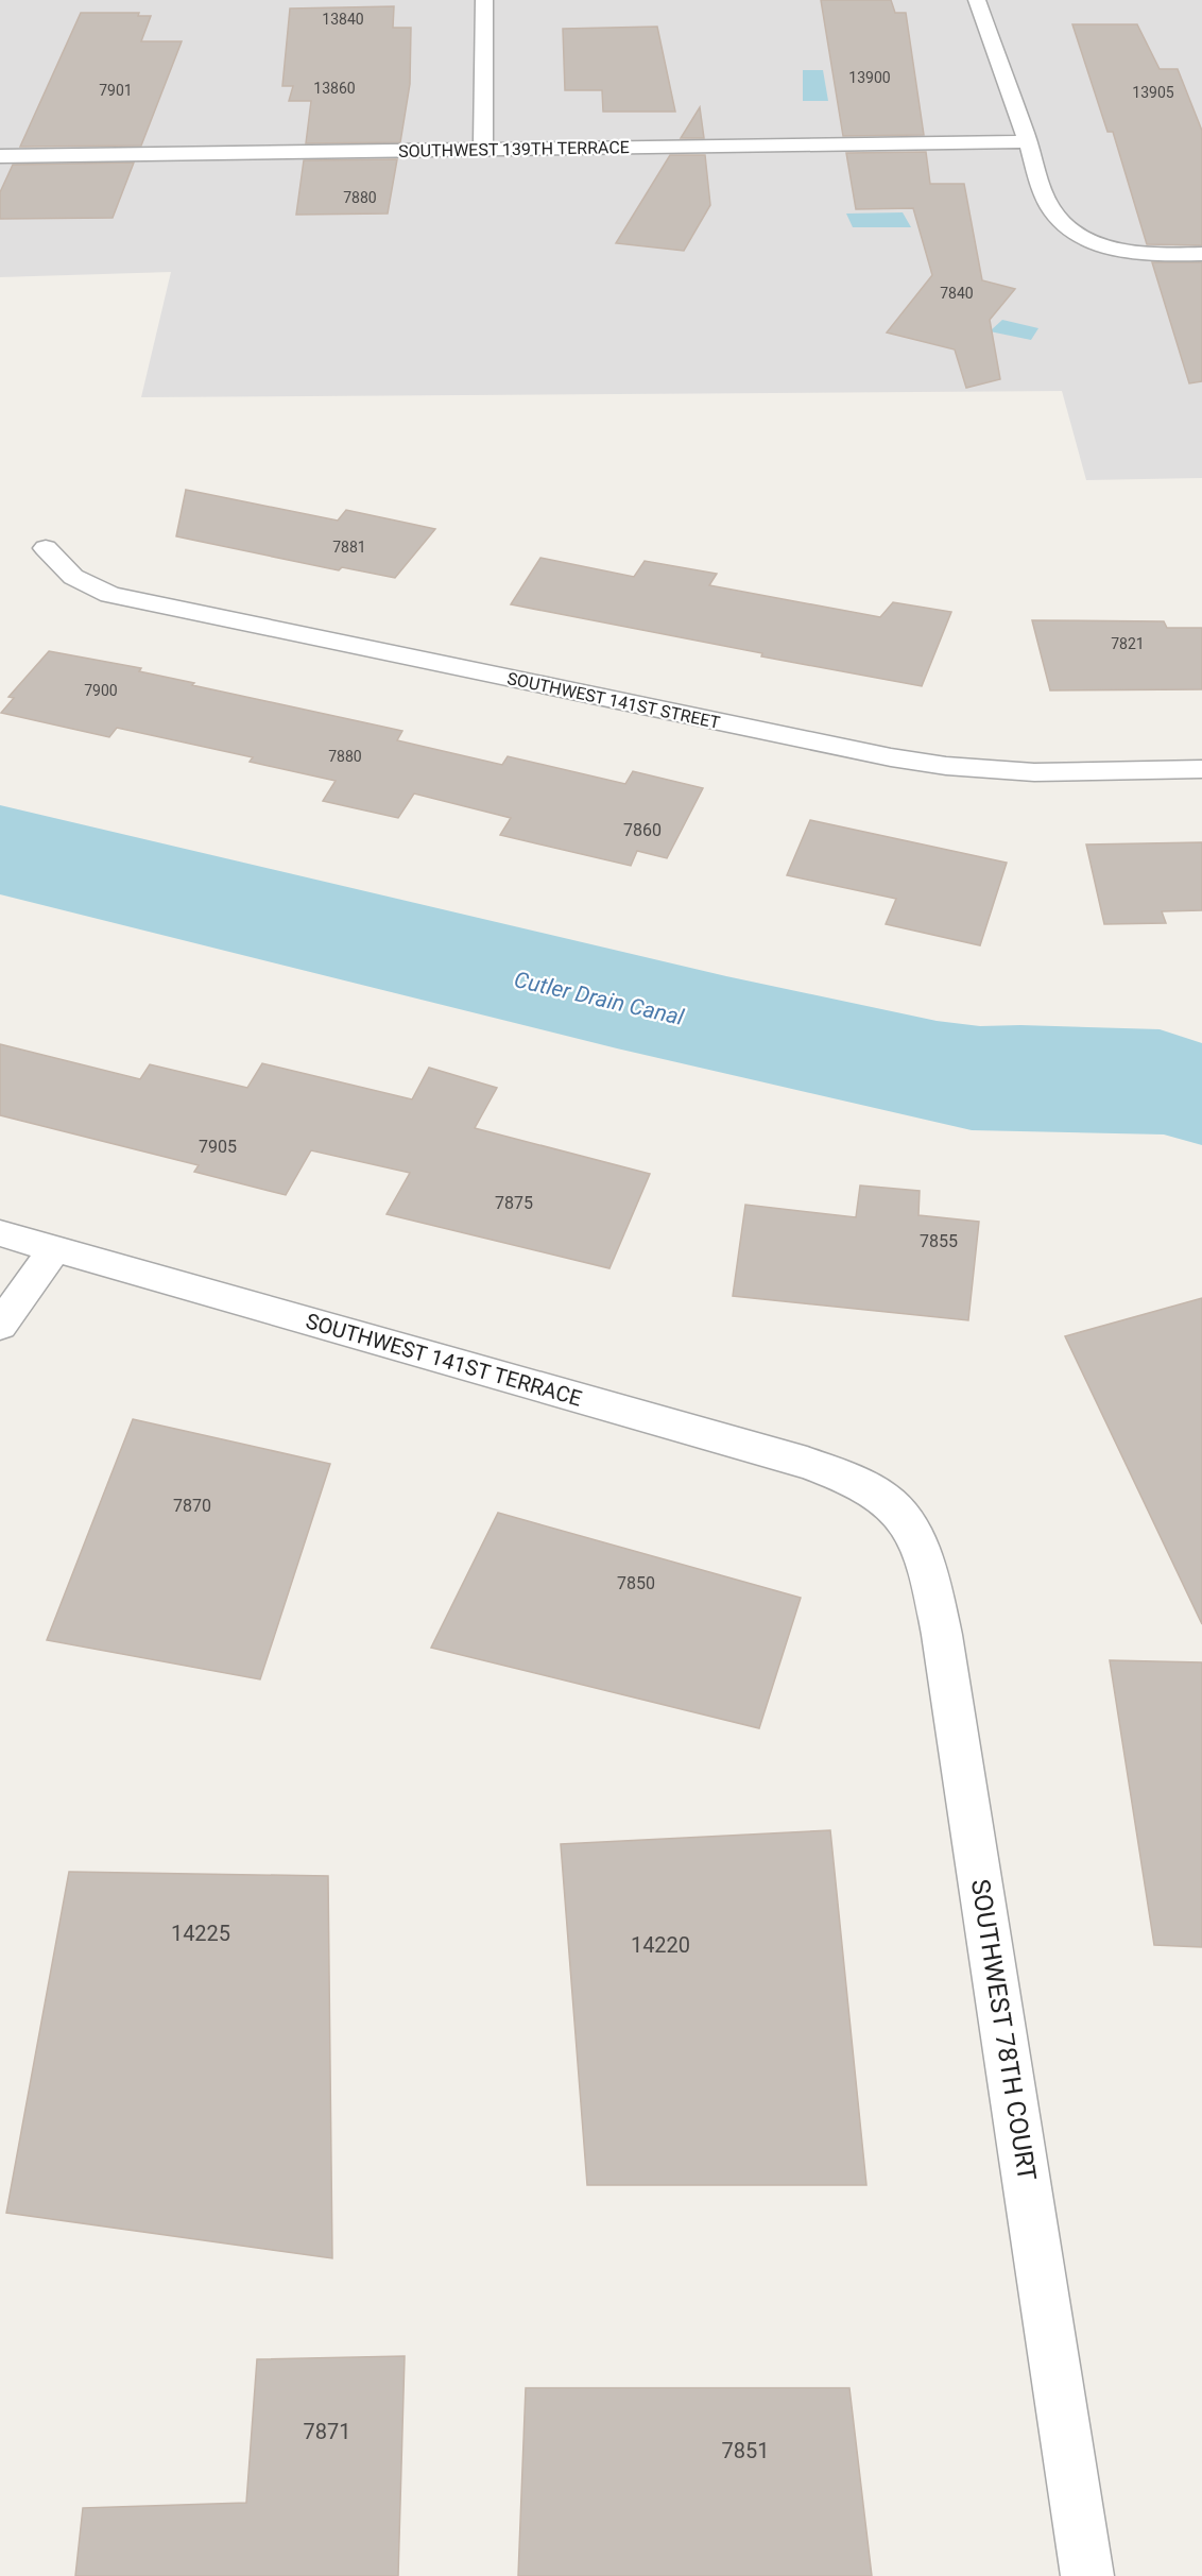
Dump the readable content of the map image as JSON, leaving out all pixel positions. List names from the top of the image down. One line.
{"streets":{"street":["SOUTHWEST 139TH TERRACE","SOUTHWEST 141ST STREET","SOUTHWEST 141ST TERRACE","SOUTHWEST 78TH COURT"]},"crossings":[["SOUTHWEST 141ST TERRACE","SOUTHWEST 78TH COURT"]],"water":["Cutler Drain Canal"],"house_numbers":["13840","13900","13860","7901","13905","7880","7840","7881","7821","7900","7880","7860","7905","7875","7855","7870","7850","14225","14220","7871","7851"]}
